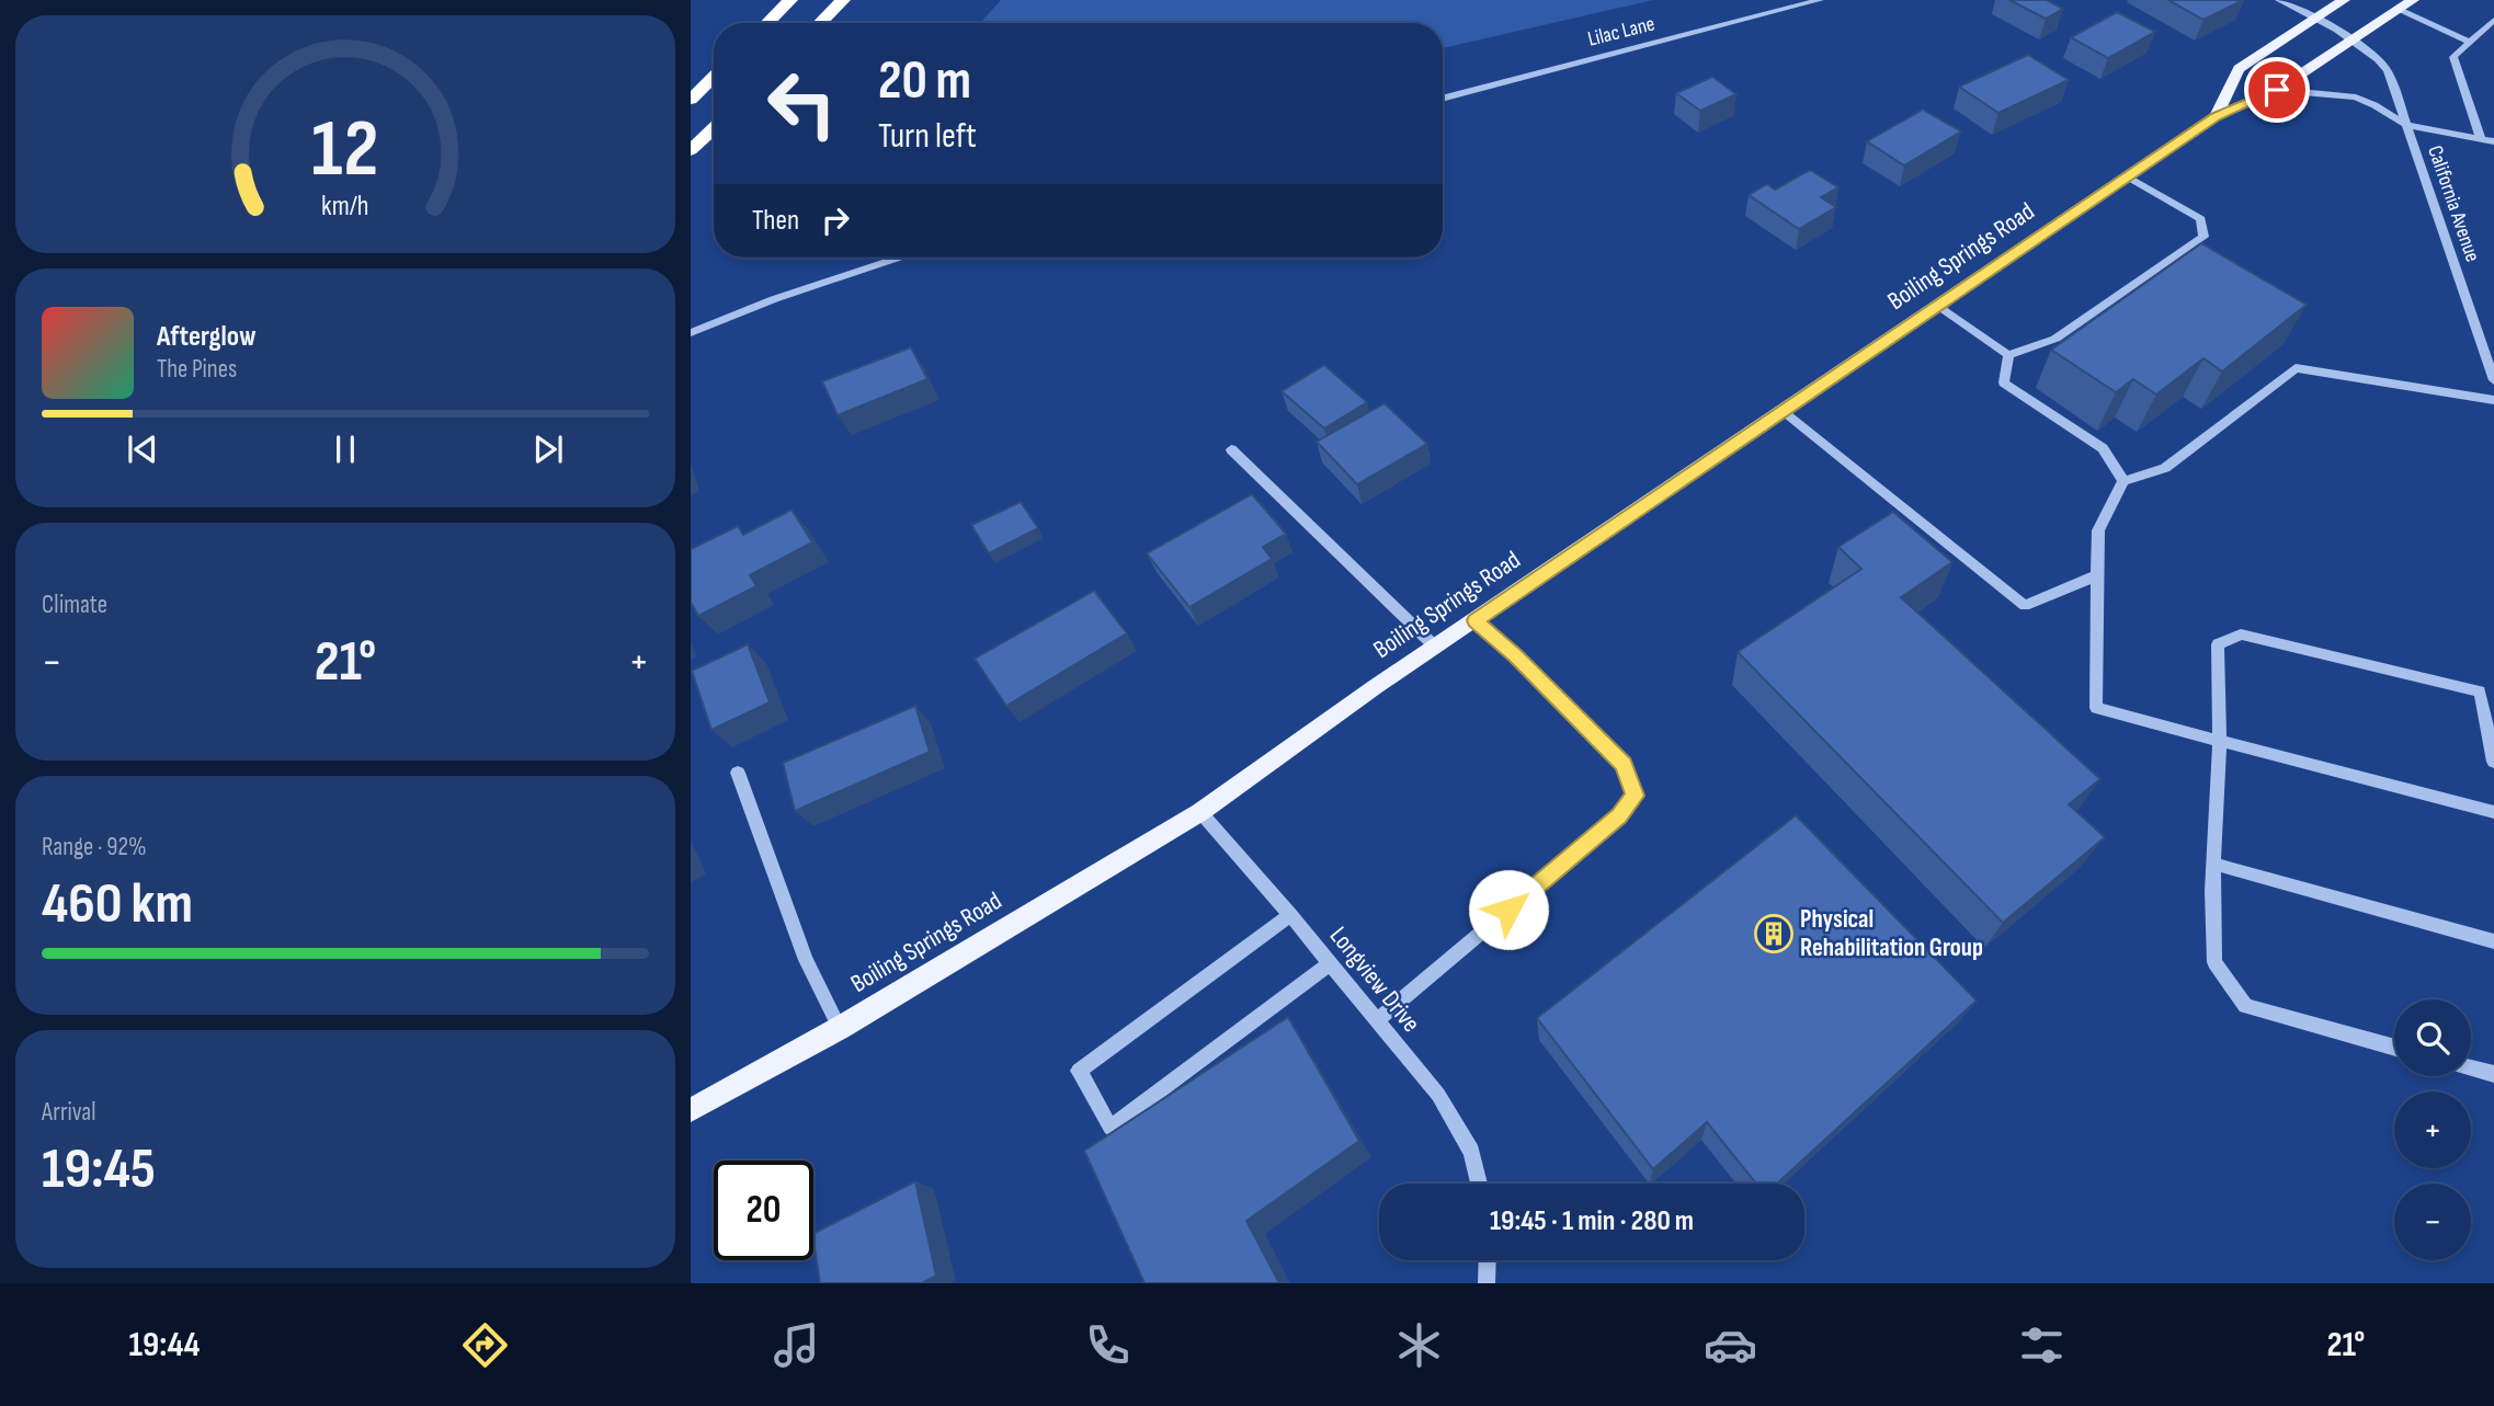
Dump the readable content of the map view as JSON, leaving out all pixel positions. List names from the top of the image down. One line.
{"streets":{"main road":["Boiling Springs Road"],"street":["Lilac Lane","California Avenue","Longview Drive"]},"crossings":[["California Avenue","Boiling Springs Road"],["Boiling Springs Road","Longview Drive"]],"places":{"building":["Physical Rehabilitation Group"]},"page":{"turn":["20 m","Turn left"],"then":"Then","song":["Afterglow","The Pines"],"tile":["Climate",["Range · 92%","460 km"],["Arrival","19:45"]],"heat":["−","21°","+"],"map_buttons":["+","−"],"limit":"20","trip":"19:45 · 1 min · 280 m","tabs":["19:44","21°"],"gauge":["12","km/h"]}}
